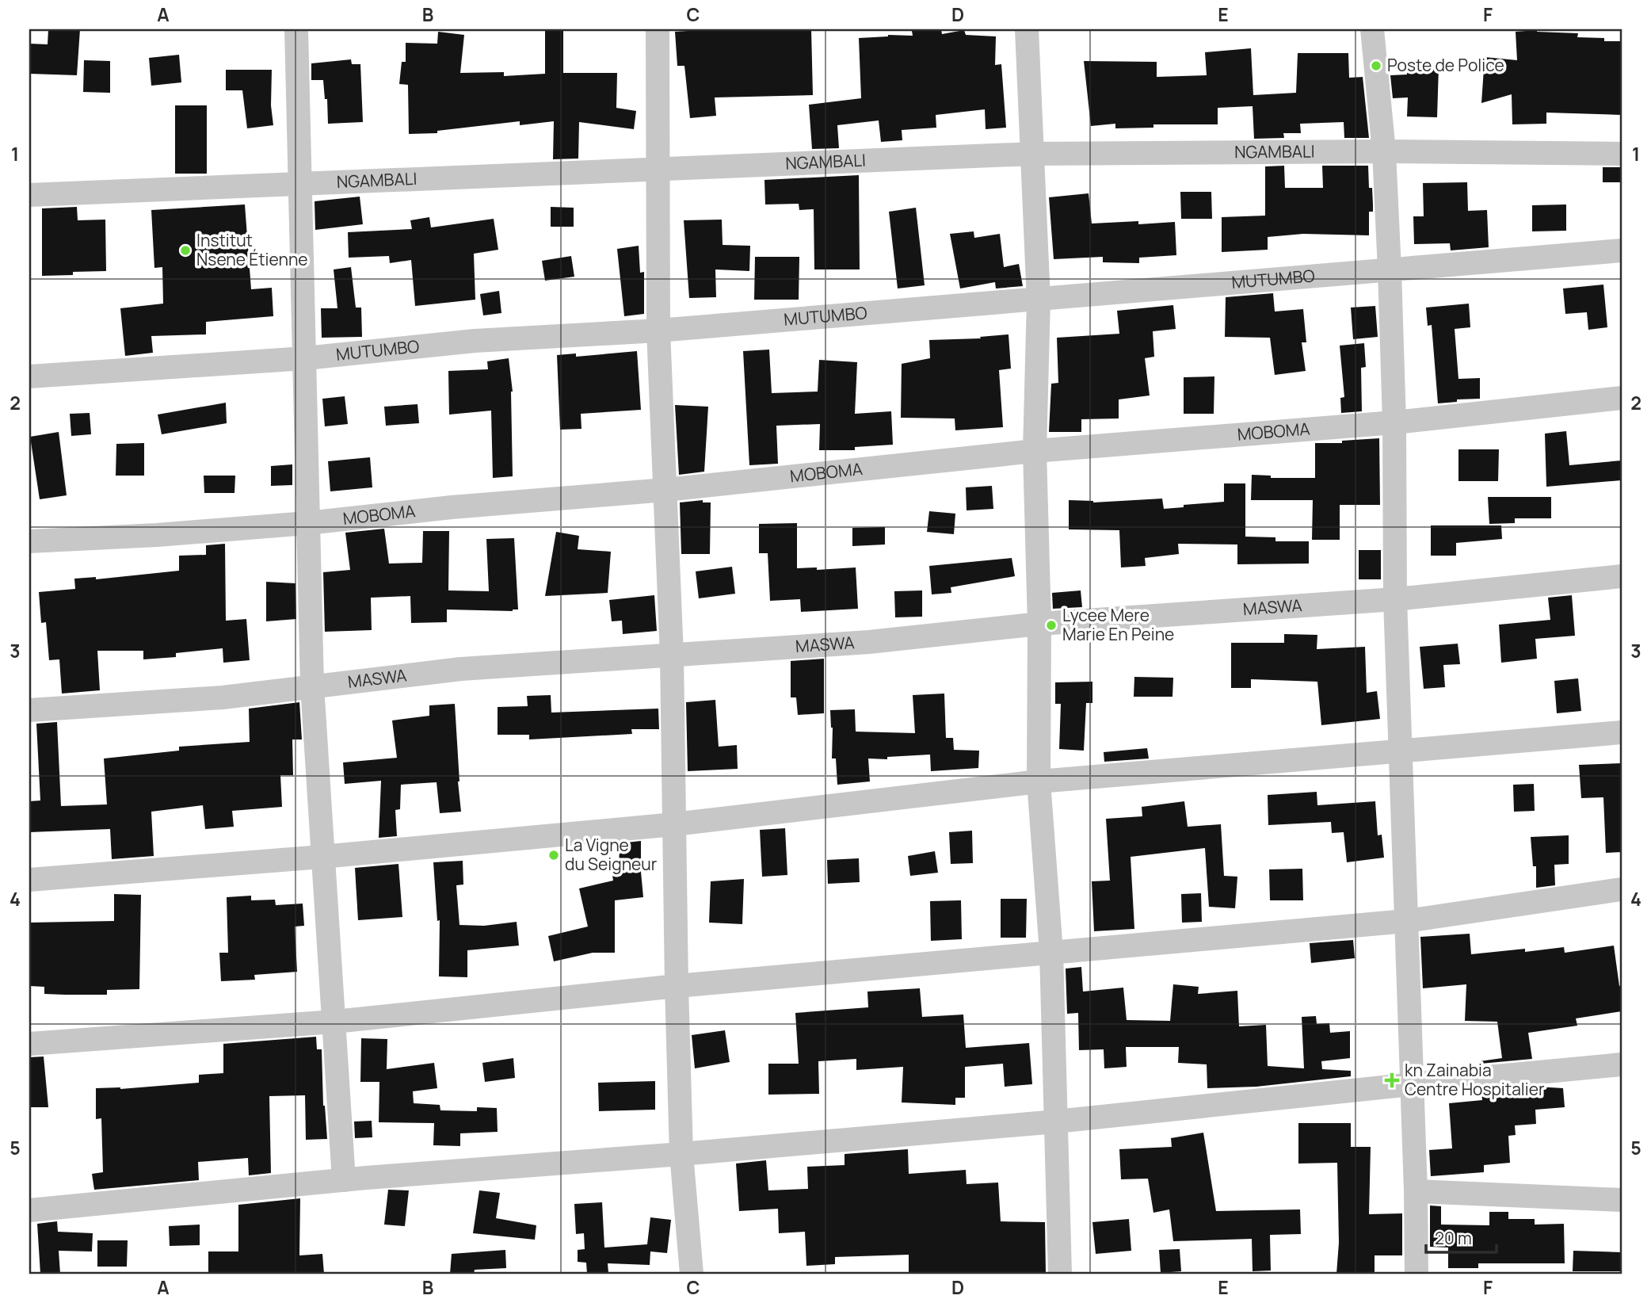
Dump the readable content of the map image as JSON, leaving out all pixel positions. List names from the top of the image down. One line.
{"streets":{"street":["NGAMBALI","MUTUMBO","MOBOMA","MASWA"]},"places":{"other":["Poste de Police","Institut Nsene Étienne","Lycee Mere Marie En Peine","La Vigne du Seigneur"],"health":["kn Zainabia Centre Hospitalier"]},"scale_bar":"20 m","grid":{"columns":["A","B","C","D","E","F"],"rows":["1","2","3","4","5"]}}
